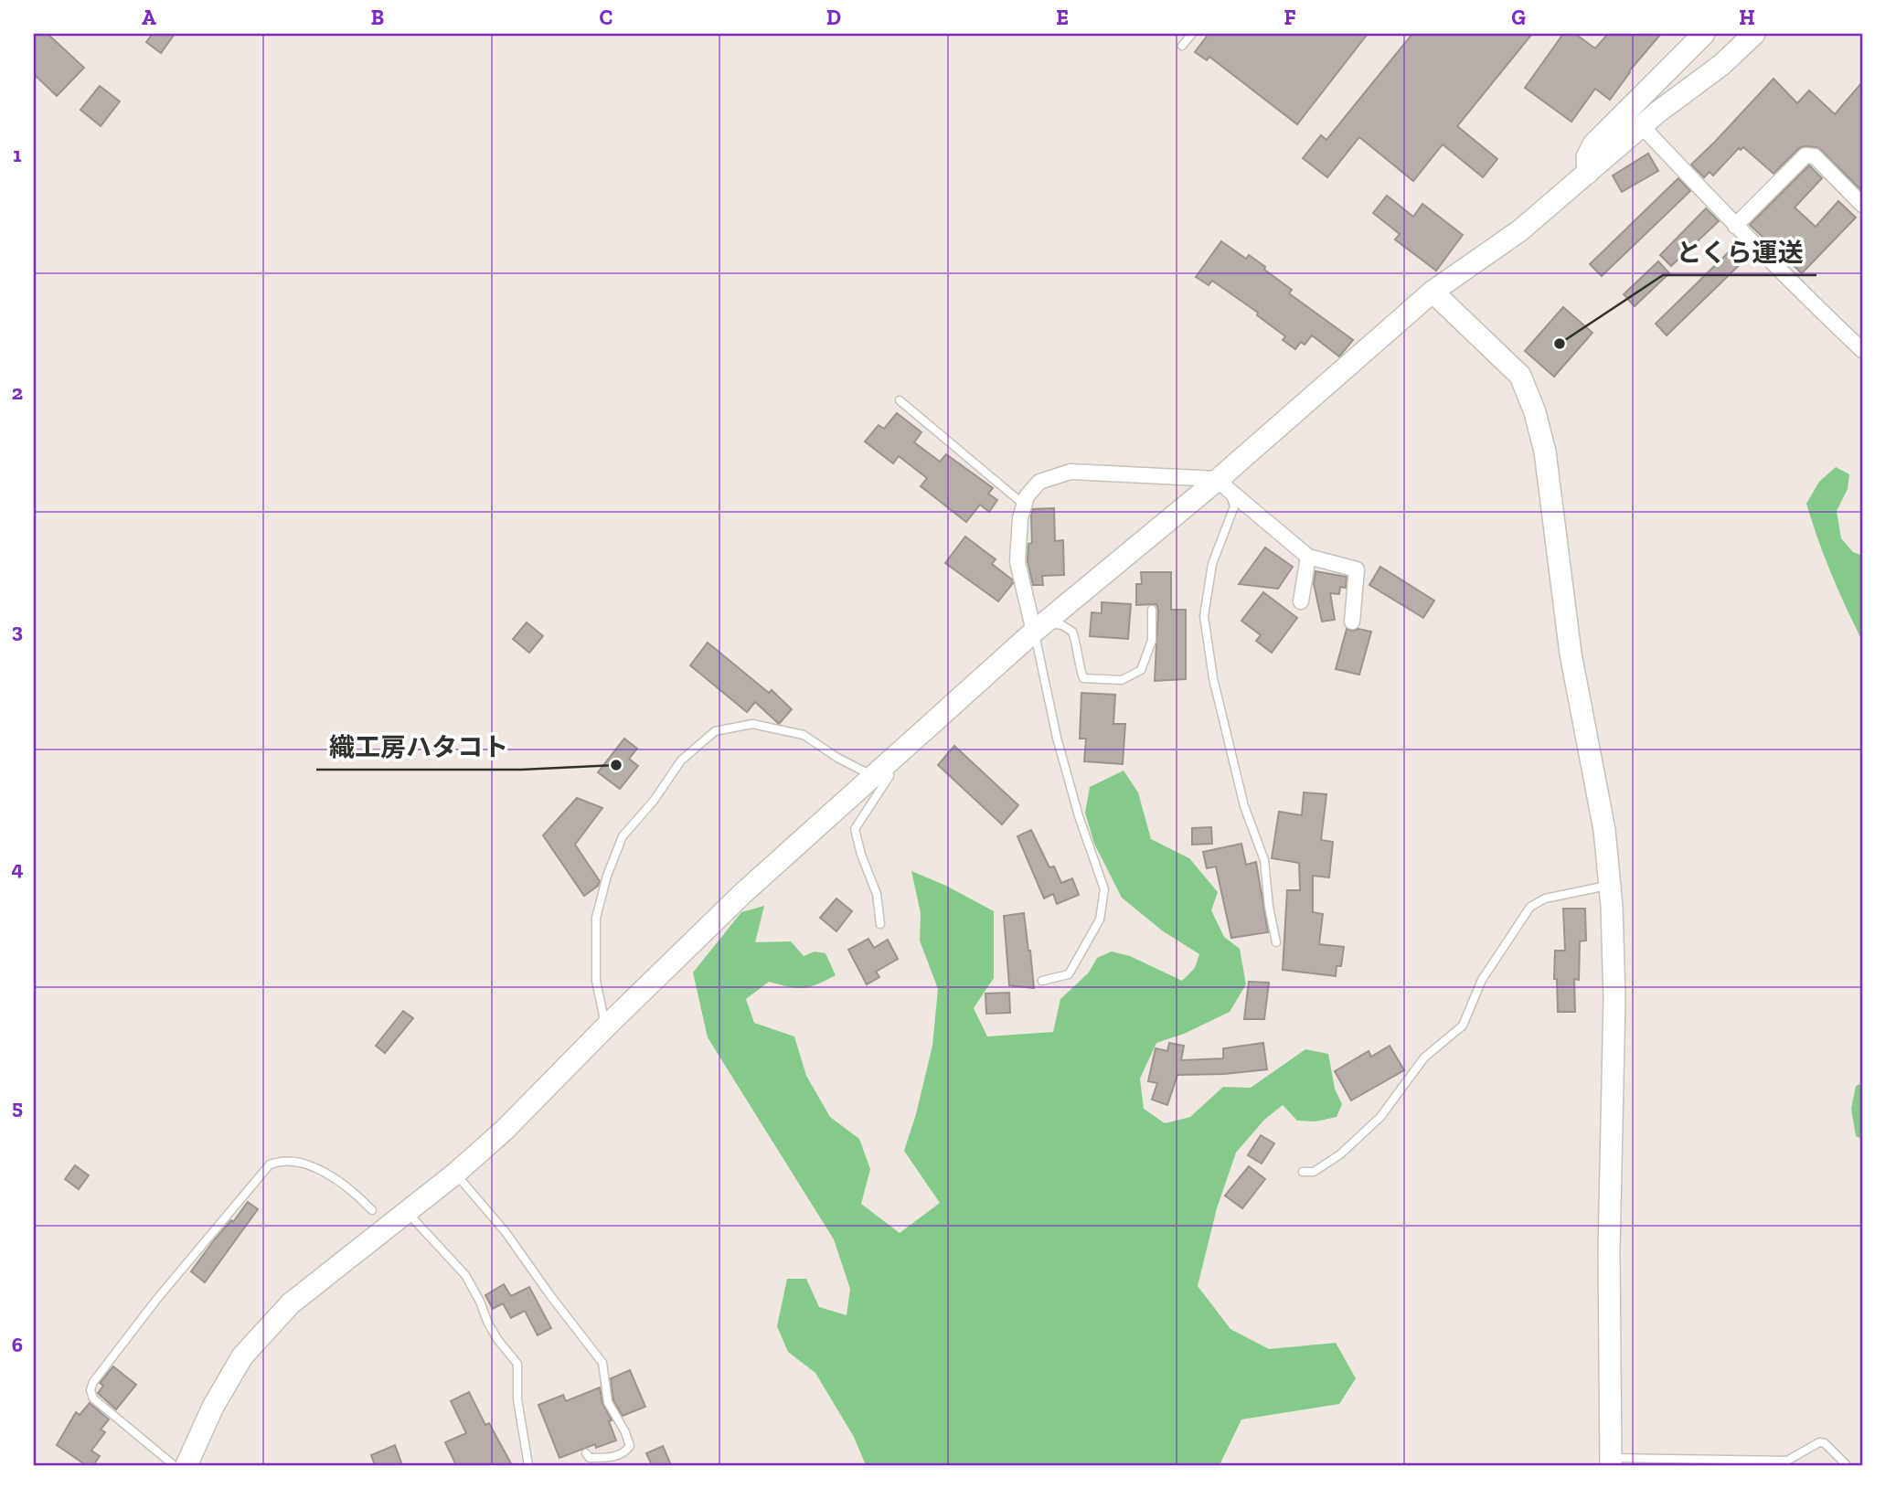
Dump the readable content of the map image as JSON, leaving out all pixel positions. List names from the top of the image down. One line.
{"places":["とくら運送","織工房ハタコト"],"grid":{"columns":["A","B","C","D","E","F","G","H"],"rows":["1","2","3","4","5","6"]}}
